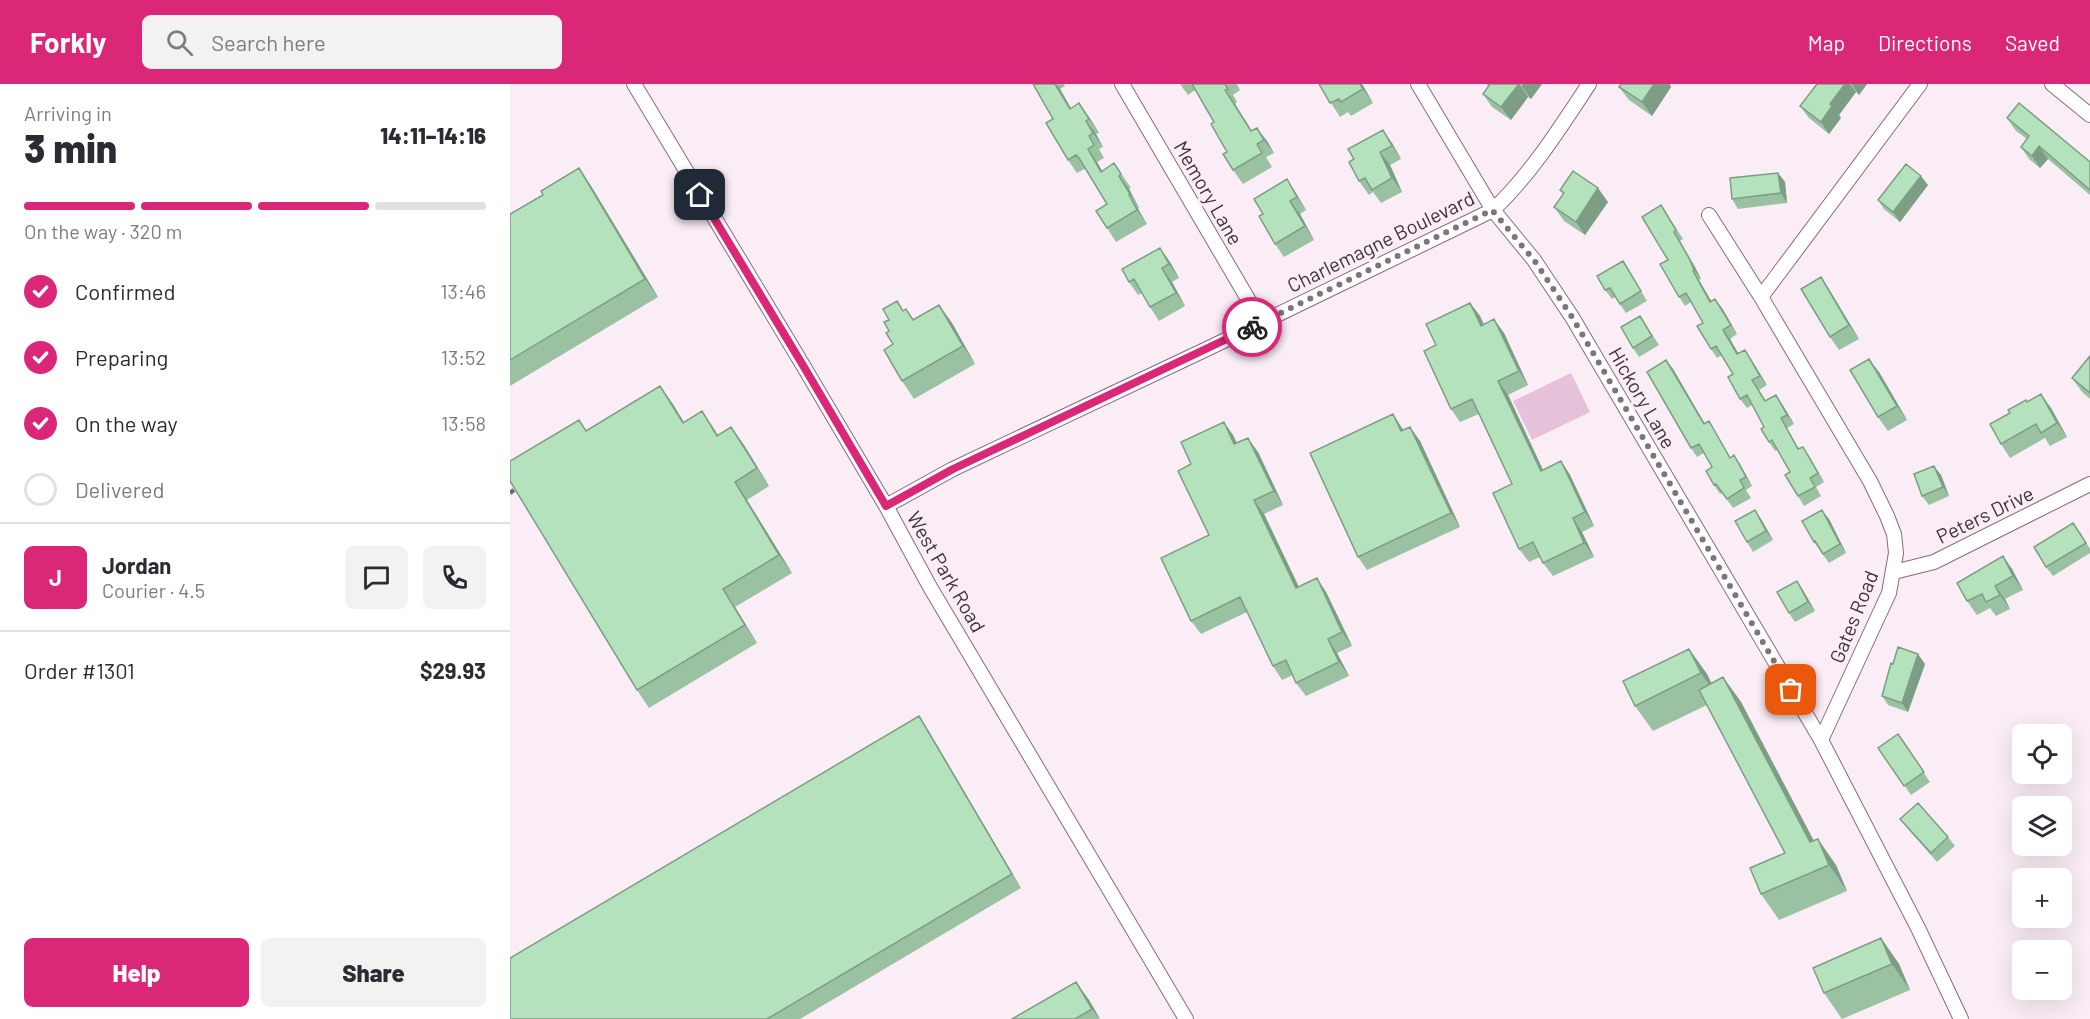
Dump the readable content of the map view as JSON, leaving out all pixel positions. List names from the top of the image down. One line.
{"streets":{"street":["Memory Lane","Charlemagne Boulevard","Hickory Lane","Peters Drive","West Park Road","Gates Road"]},"crossings":[["Memory Lane","Charlemagne Boulevard"],["Charlemagne Boulevard","Hickory Lane"],["Charlemagne Boulevard","West Park Road"],["Hickory Lane","Gates Road"],["Peters Drive","Gates Road"]],"page":{"header":"Forkly","search":"Search here","nav":["Map","Directions","Saved"],"heading":["3 min","Arriving in","14:11–14:16"],"panel":["Jordan","Courier · 4.5","Order #1301","$29.93"],"bar":"On the way · 320 m","list":[["Confirmed","13:46"],["Preparing","13:52"],["On the way","13:58"],"Delivered"],"round":"J","map_buttons":["+","−"],"buttons":["Help","Share"]}}
